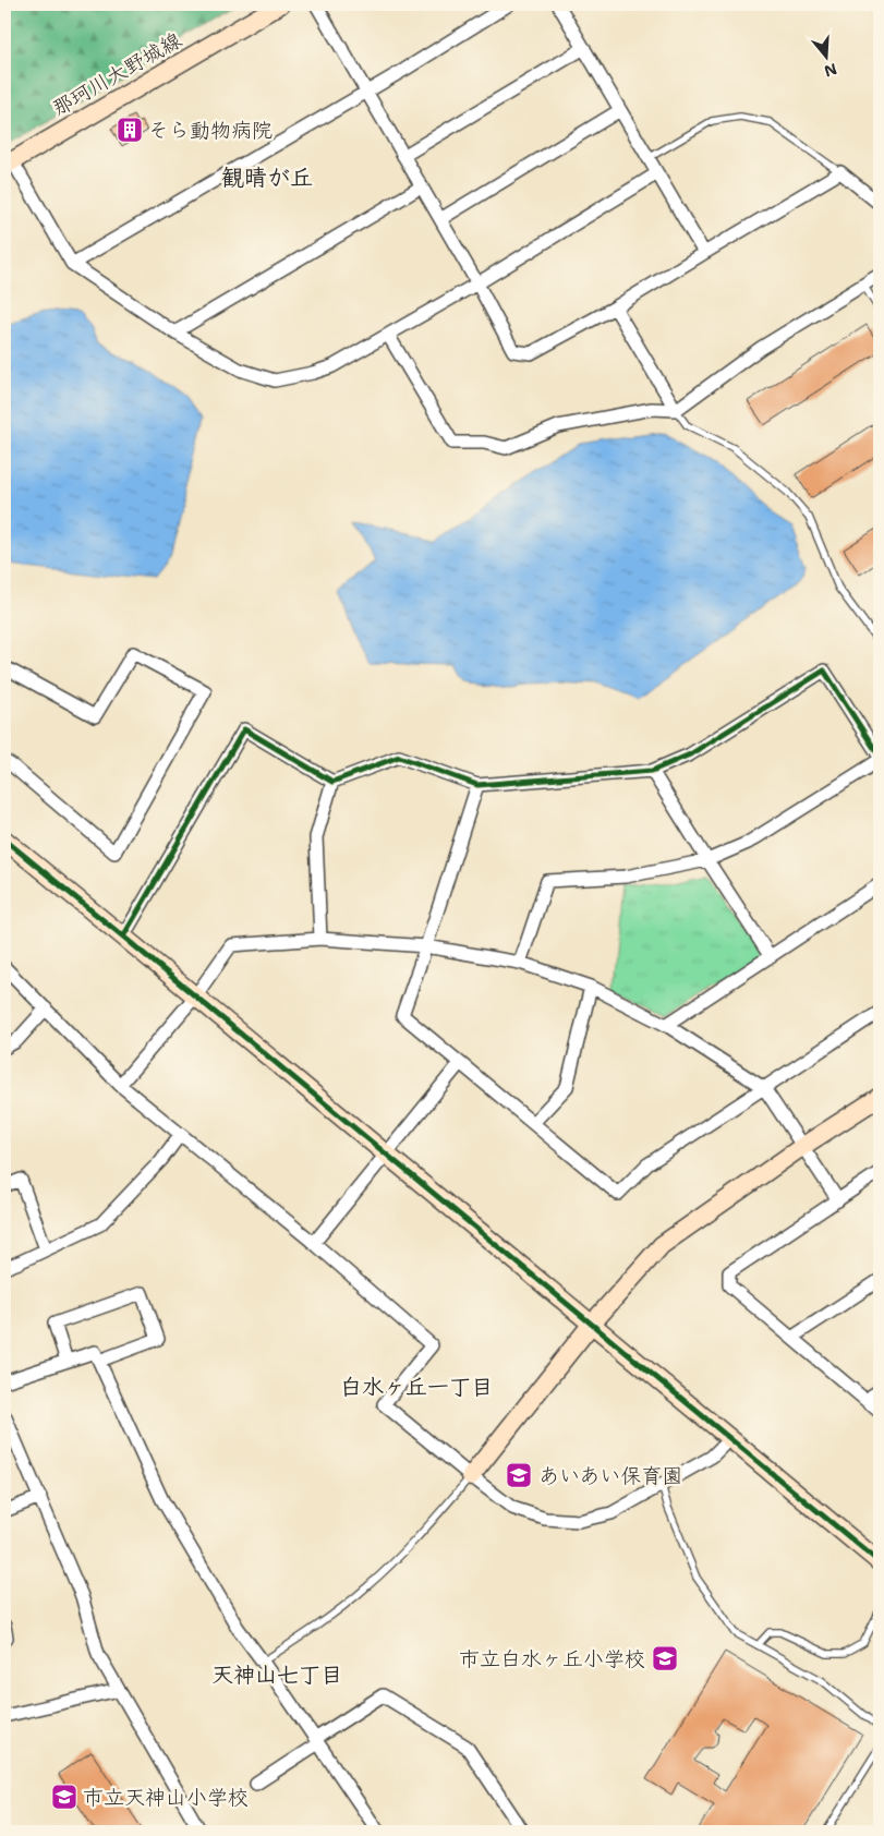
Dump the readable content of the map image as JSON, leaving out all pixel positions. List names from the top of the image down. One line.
{"streets":{"street":["那珂川大野城線"]},"districts":["観晴が丘","白水ヶ丘一丁目","天神山七丁目"],"places":{"building":["そら動物病院"],"school or university":["あいあい保育園","市立白水ヶ丘小学校","市立天神山小学校"]},"north":"bottom"}
